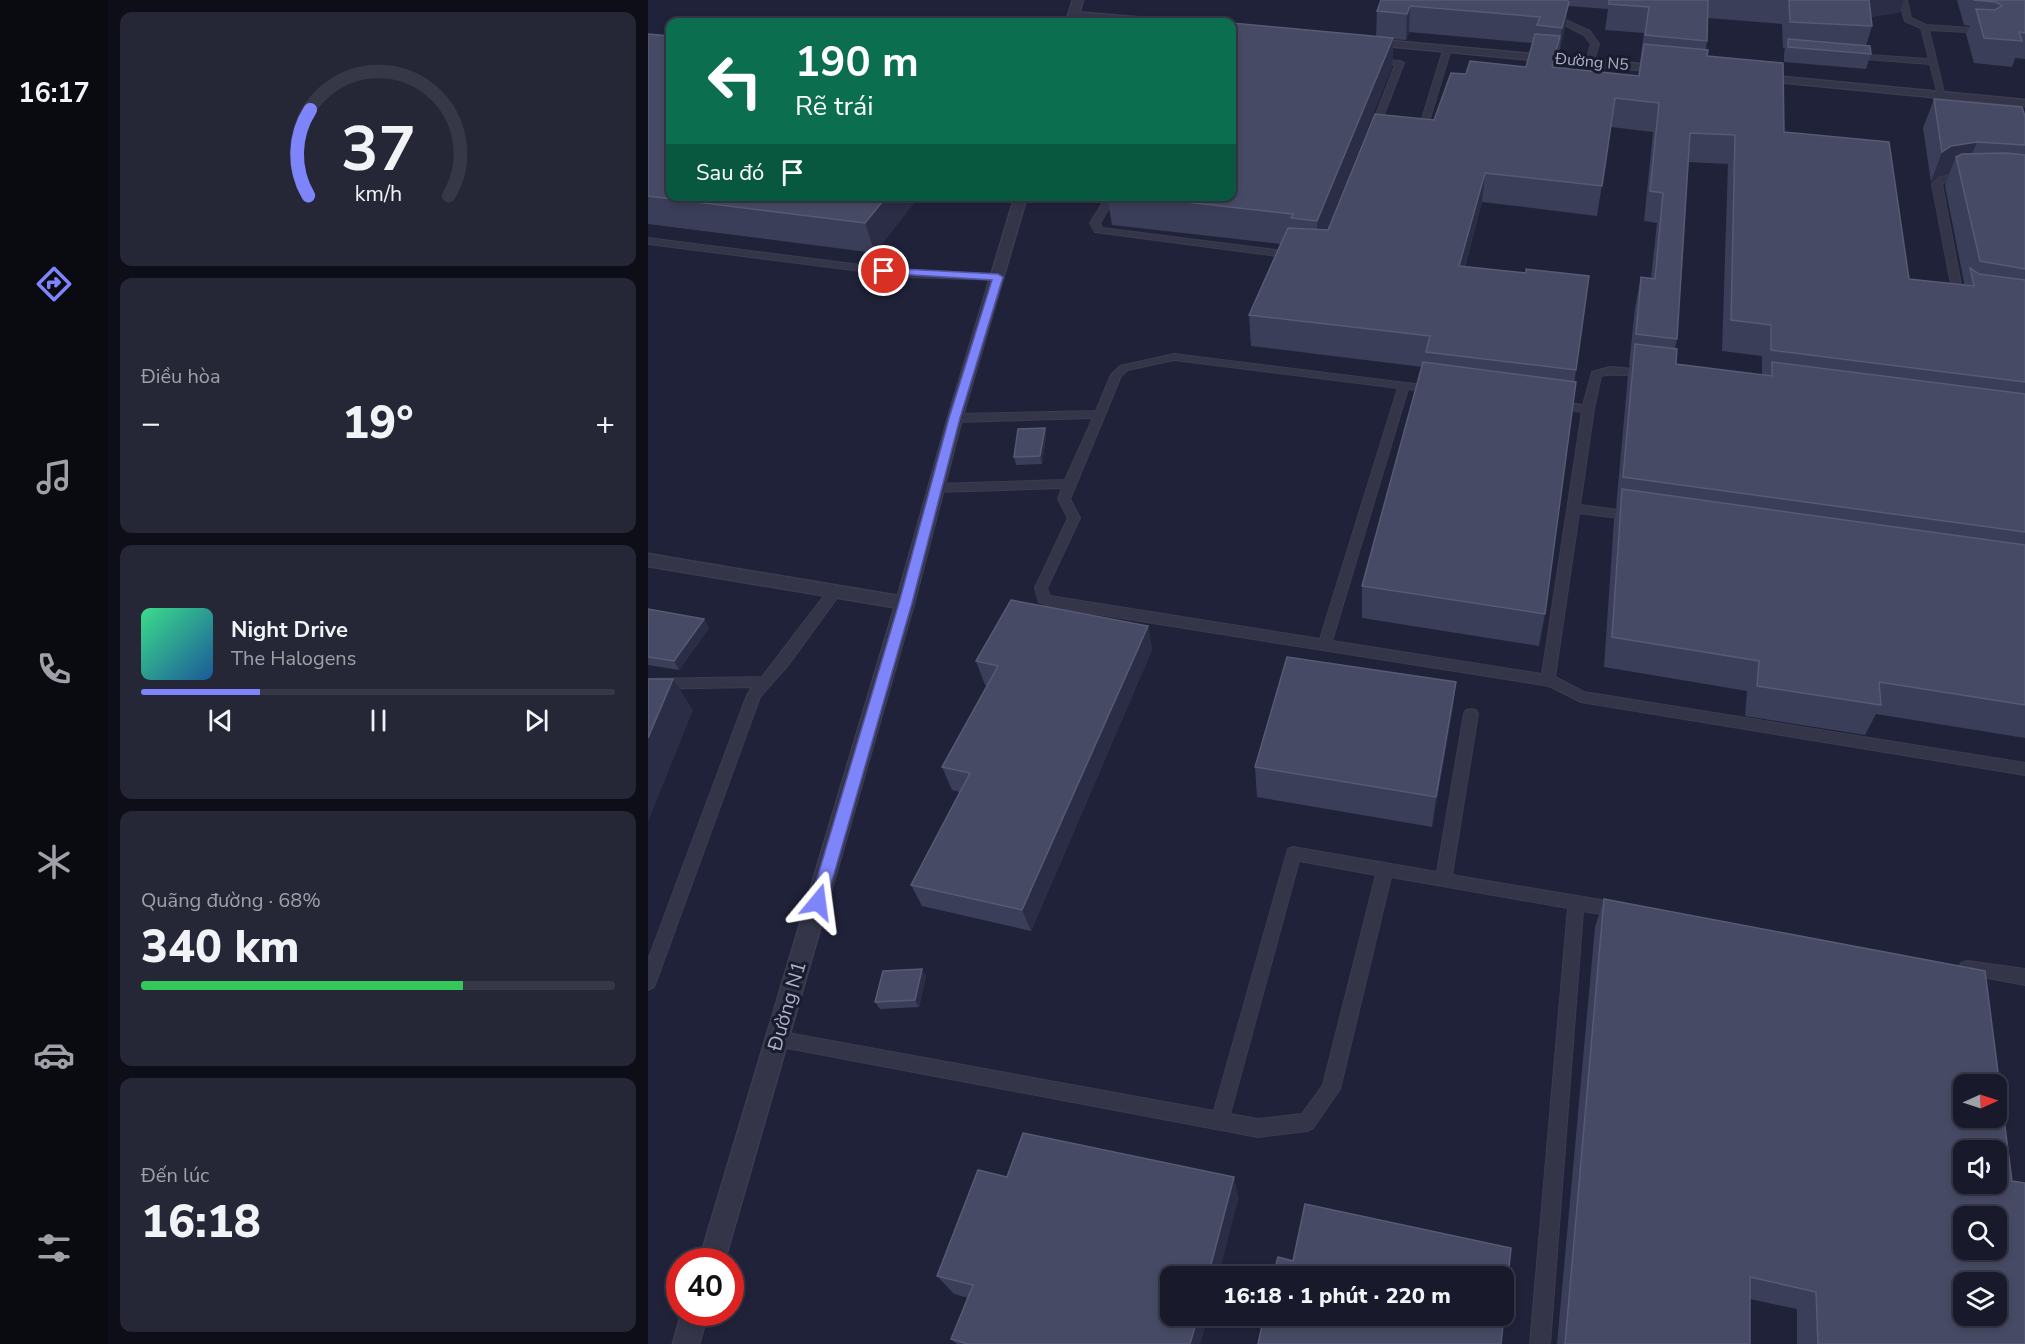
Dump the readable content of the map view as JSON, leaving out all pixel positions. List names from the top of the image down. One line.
{"streets":{"street":["Đường N5","Đường N1"]},"north":"right","page":{"tabs":"16:17","turn":["190 m","Rẽ trái"],"then":"Sau đó","tile":["Điều hòa",["Quãng đường · 68%","340 km"],["Đến lúc","16:18"]],"heat":["−","19°","+"],"song":["Night Drive","The Halogens"],"limit":"40","trip":"16:18 · 1 phút · 220 m","gauge":["37","km/h"]}}
